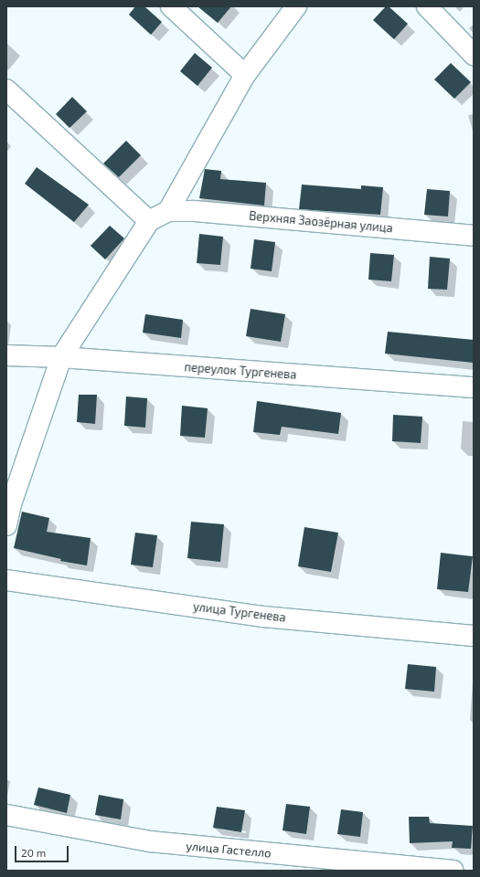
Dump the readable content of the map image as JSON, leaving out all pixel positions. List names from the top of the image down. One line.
{"streets":{"street":["Верхняя Заозёрная улица","переулок Тургенева","улица Тургенева","улица Гастелло"]},"scale_bar":"20 m"}
